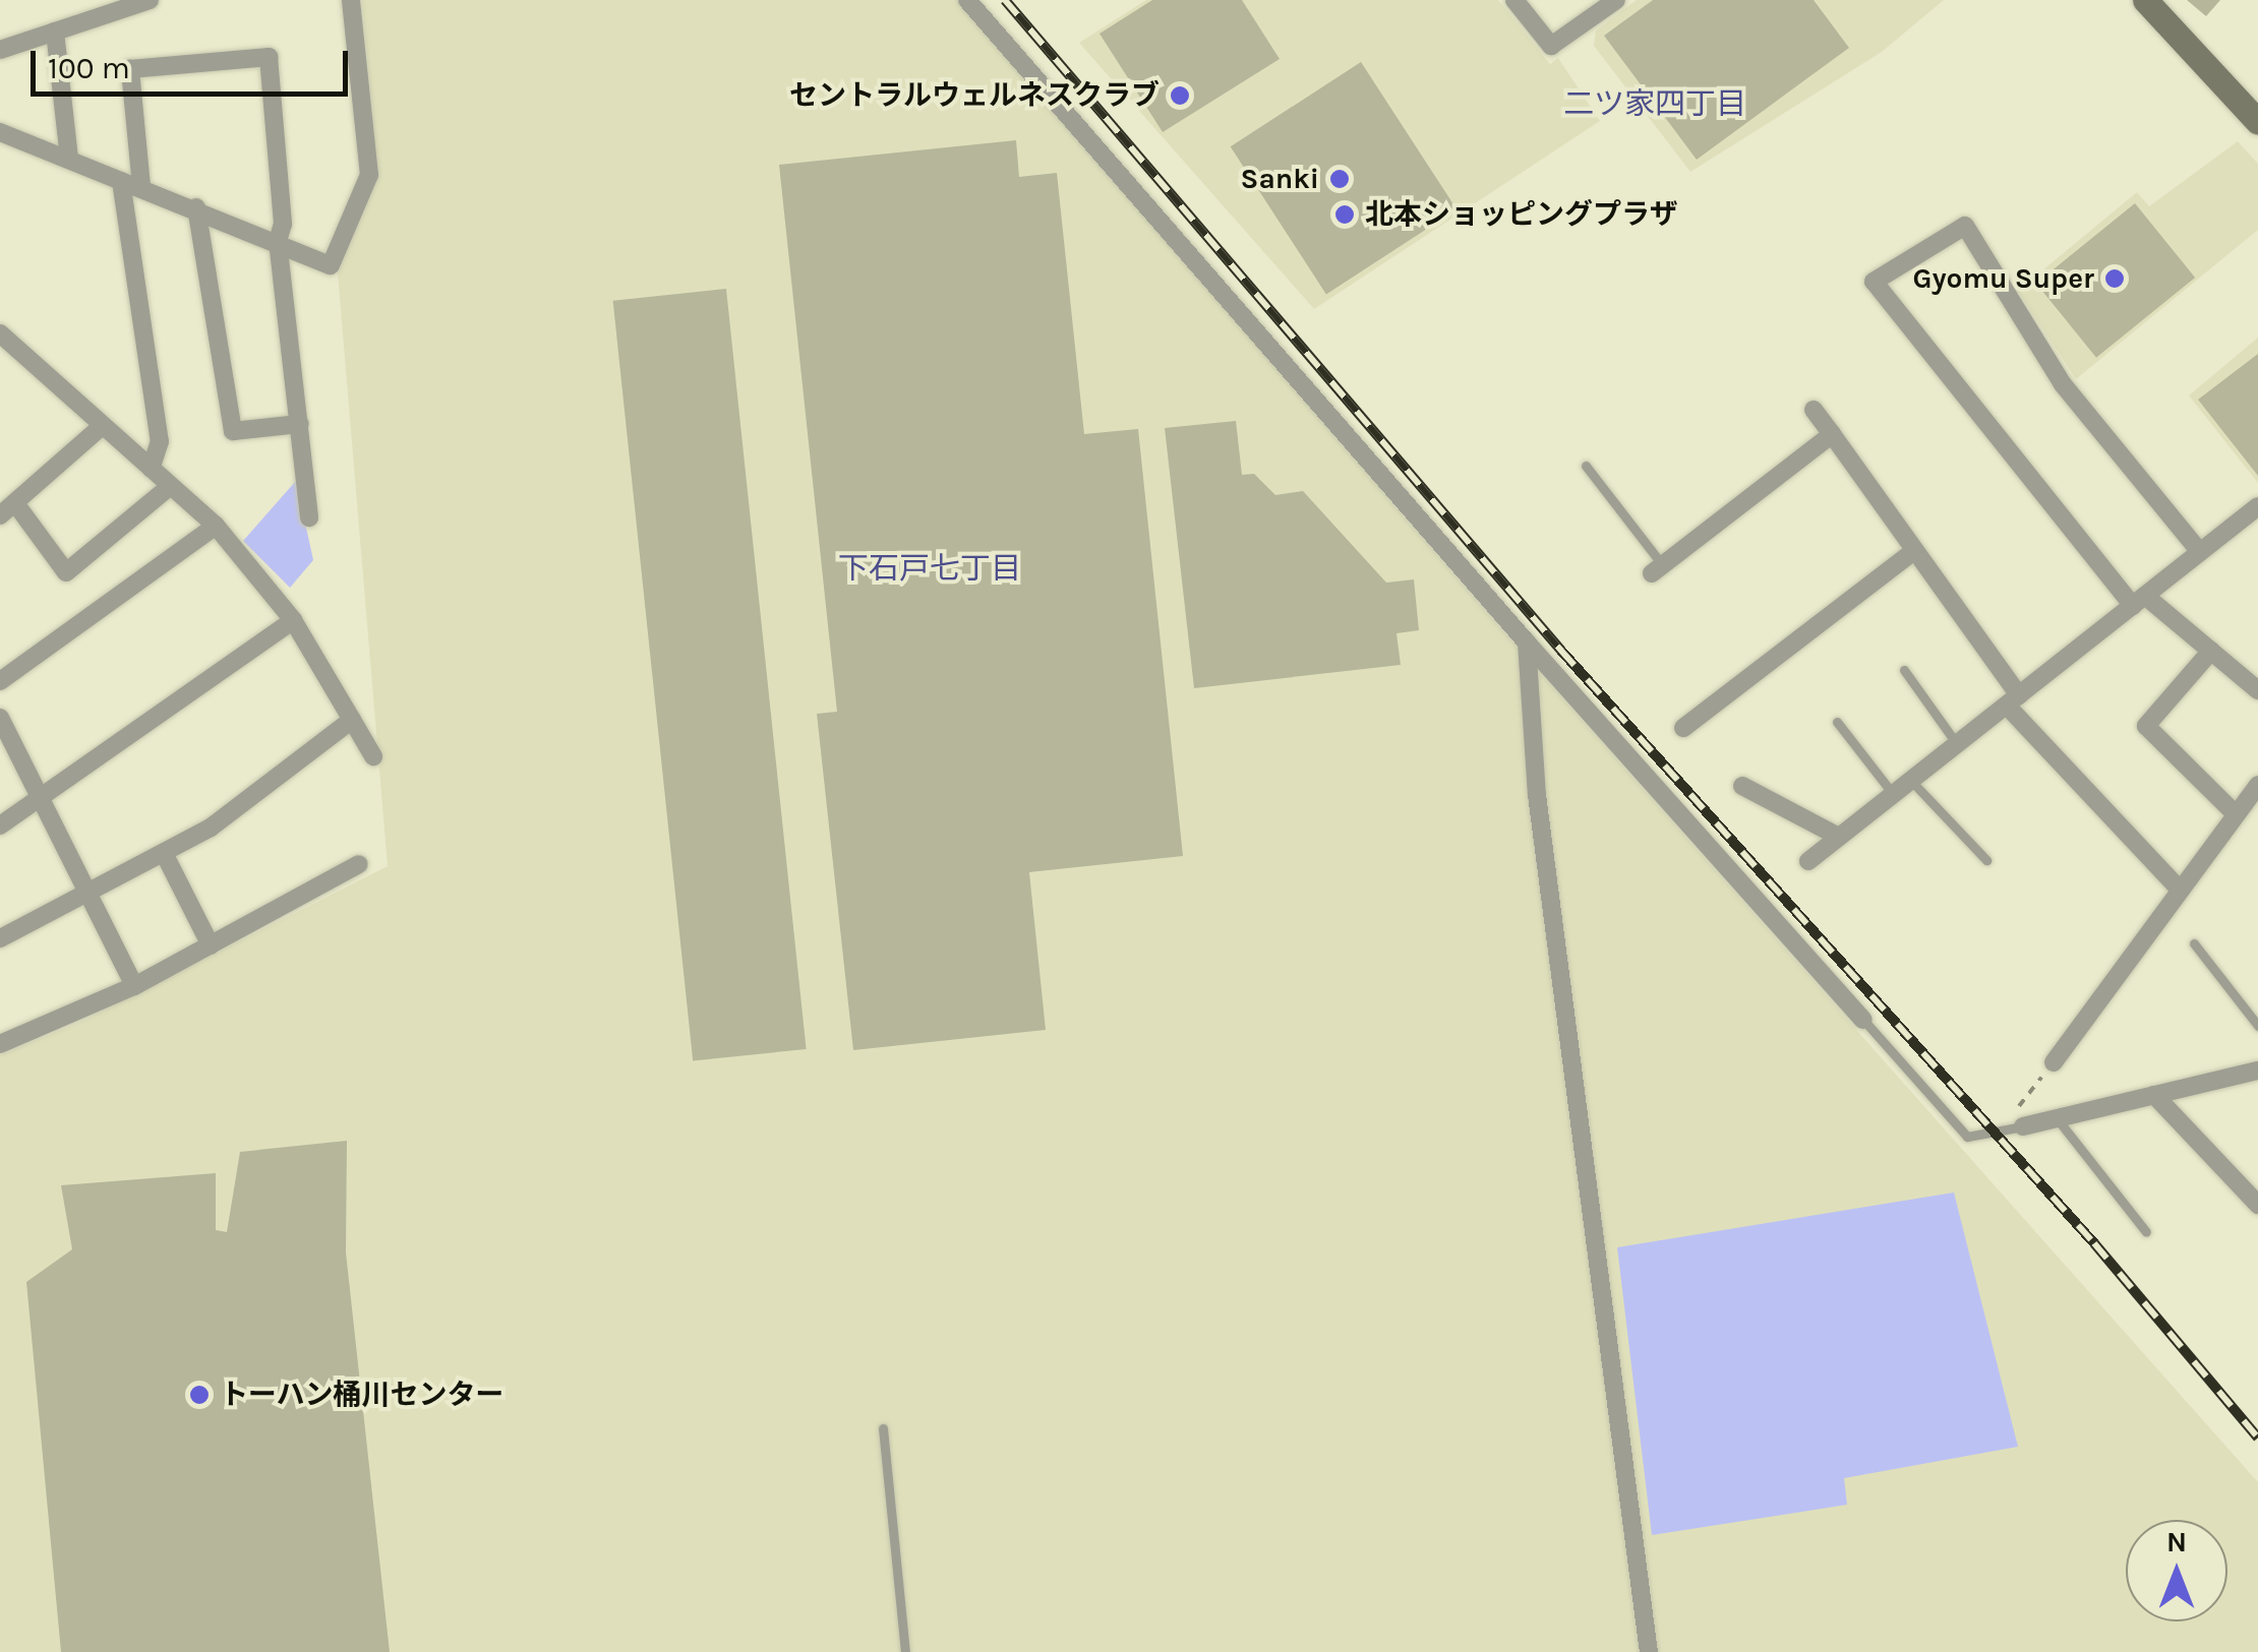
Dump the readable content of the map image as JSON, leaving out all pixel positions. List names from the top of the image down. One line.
{"districts":["二ツ家四丁目","下石戸七丁目"],"places":["セントラルウェルネスクラブ","Sanki","北本ショッピングプラザ","Gyomu Super","トーハン桶川センター"],"scale_bar":"100 m","north":"top"}
